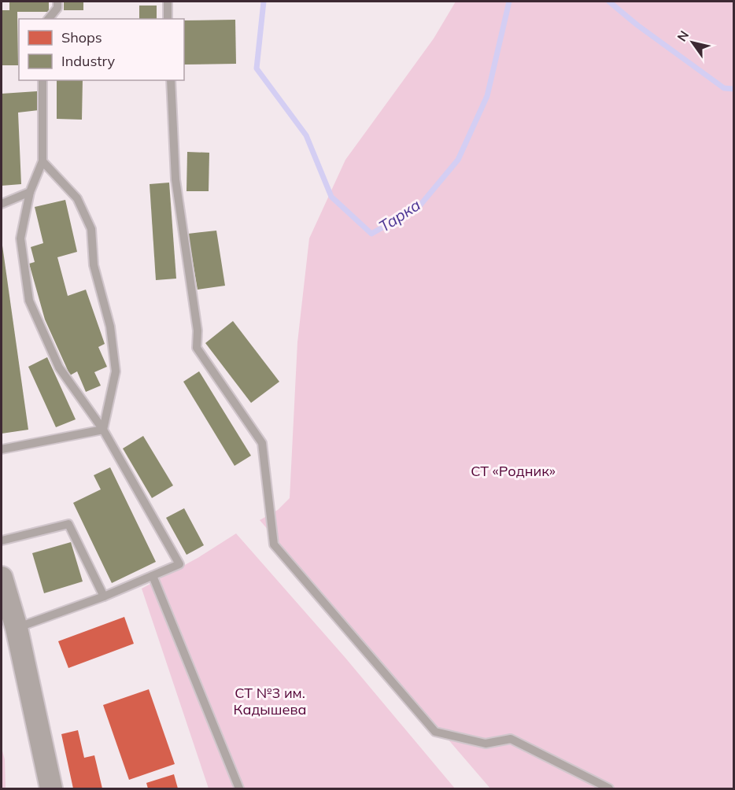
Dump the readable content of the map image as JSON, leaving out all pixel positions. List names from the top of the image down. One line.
{"water":["Тарка"],"parks":["СТ «Родник»","СТ №3 им. Кадышева"],"legend":["Shops","Industry"],"north":"top left"}
